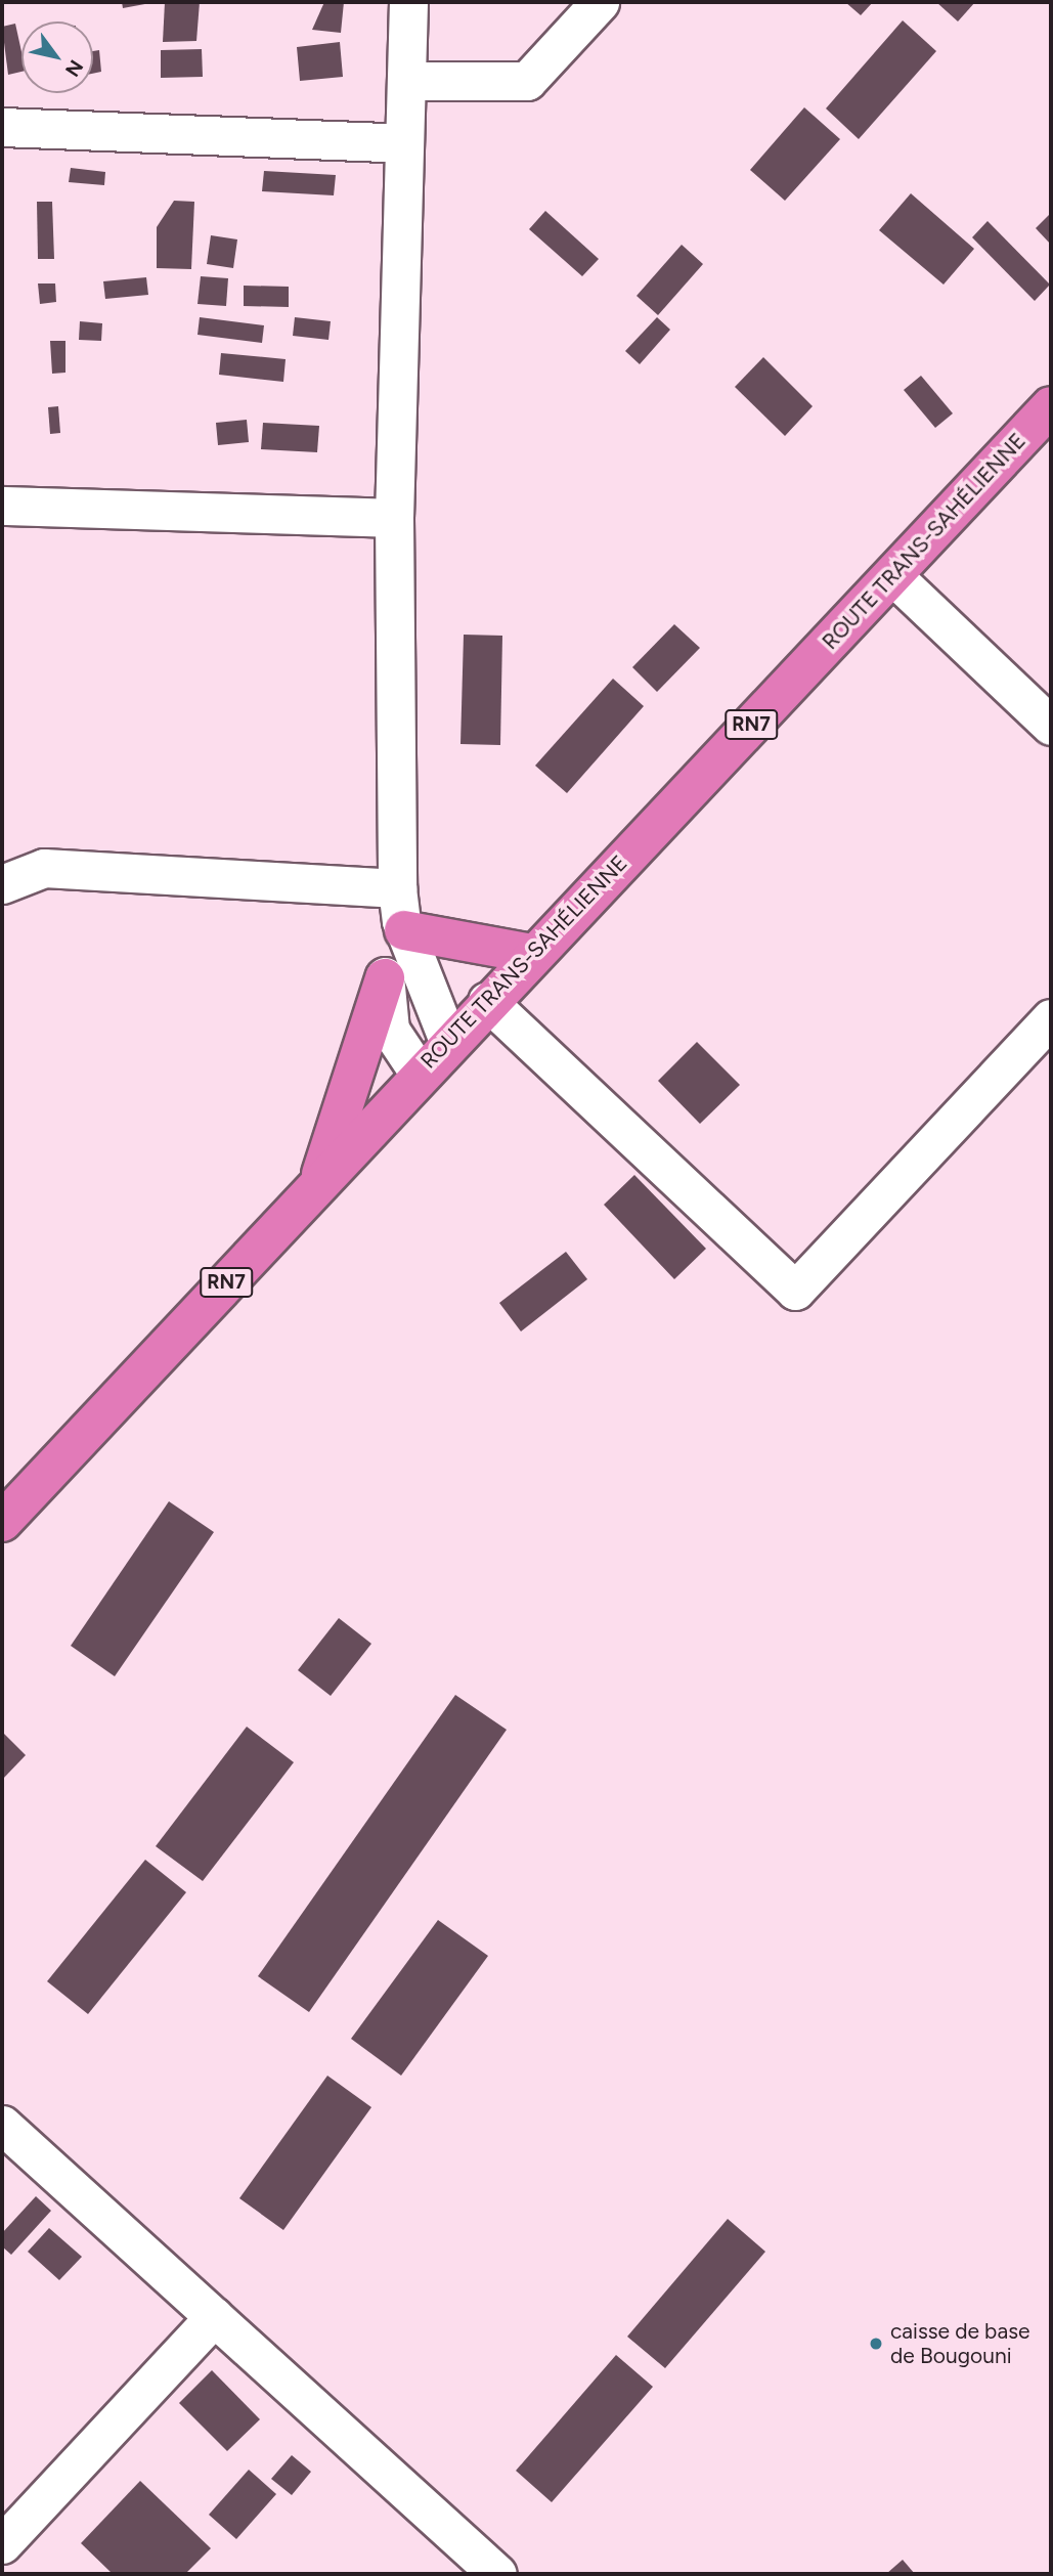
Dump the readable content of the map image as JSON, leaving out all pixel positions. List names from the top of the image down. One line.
{"streets":{"highway":["ROUTE TRANS-SAHÉLIENNE","RN7"]},"places":["caisse de base de Bougouni"],"north":"bottom right"}
